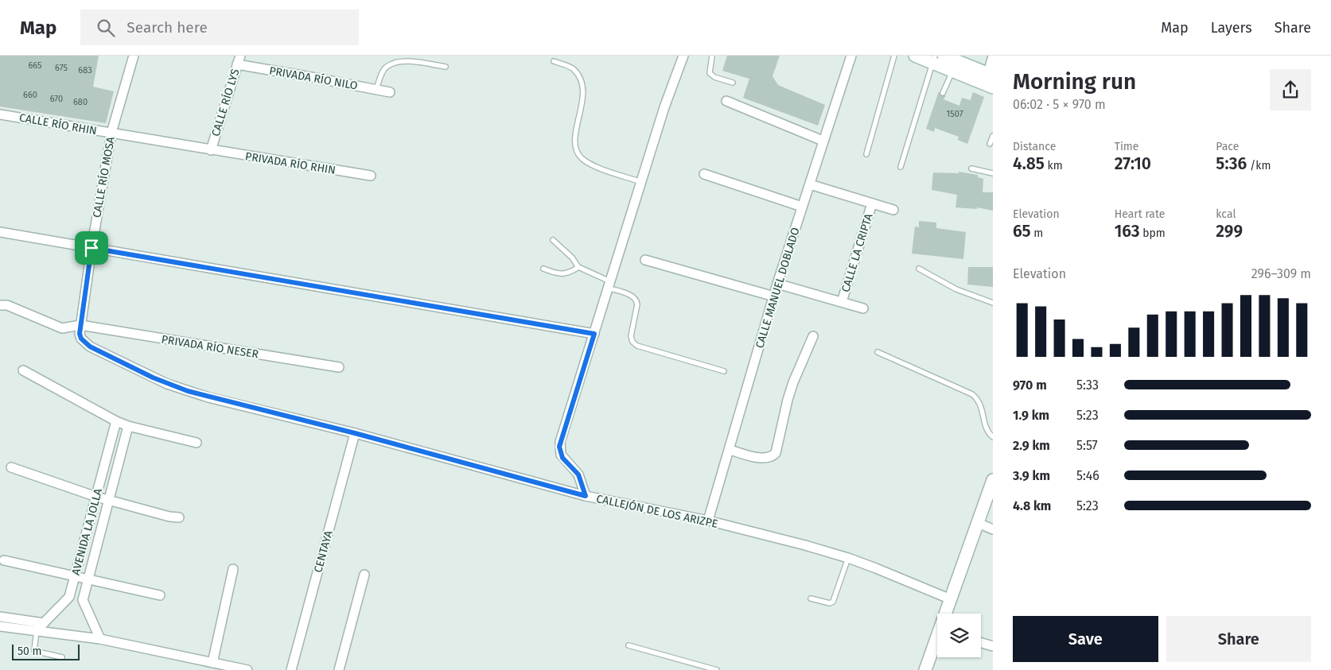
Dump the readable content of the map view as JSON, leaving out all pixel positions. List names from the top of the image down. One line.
{"streets":{"street":["PRIVADA RÍO NILO","CALLE RÍO LYS","CALLE RÍO RHIN","PRIVADA RÍO RHIN","CALLE RÍO MOSA","CALLE LA CRIPTA","CALLE MANUEL DOBLADO","PRIVADA RÍO NESER","CALLEJÓN DE LOS ARIZPE","AVENIDA LA JOLLA","CENTAYA"]},"crossings":[["PRIVADA RÍO NILO","CALLE RÍO LYS"],["CALLE RÍO LYS","CALLE RÍO RHIN"],["CALLE RÍO LYS","PRIVADA RÍO RHIN"],["CALLE RÍO RHIN","PRIVADA RÍO RHIN"],["CALLE RÍO RHIN","CALLE RÍO MOSA"],["CALLE RÍO MOSA","PRIVADA RÍO NESER"],["CALLE RÍO MOSA","CALLEJÓN DE LOS ARIZPE"],["CALLE MANUEL DOBLADO","CALLEJÓN DE LOS ARIZPE"],["PRIVADA RÍO NESER","CALLEJÓN DE LOS ARIZPE"],["CALLEJÓN DE LOS ARIZPE","CENTAYA"]],"house_numbers":["665","675","683","660","670","680","1507"],"scale_bar":"50 m","page":{"header":"Map","search":"Search here","nav":["Map","Layers","Share"],"heading":["Morning run","06:02 · 5 × 970 m"],"stats":[["Distance","4.85 km"],["Time","27:10"],["Pace","5:36 /km"],["Elevation","65 m"],["Heart rate","163 bpm"],["kcal","299"]],"chart":["Elevation","296–309 m"],"list":[{"name":"970 m","note":"5:33"},{"name":"1.9 km","note":"5:23"},{"name":"2.9 km","note":"5:57"},{"name":"3.9 km","note":"5:46"},{"name":"4.8 km","note":"5:23"}],"buttons":["Save","Share"],"scale":"50 m"}}
